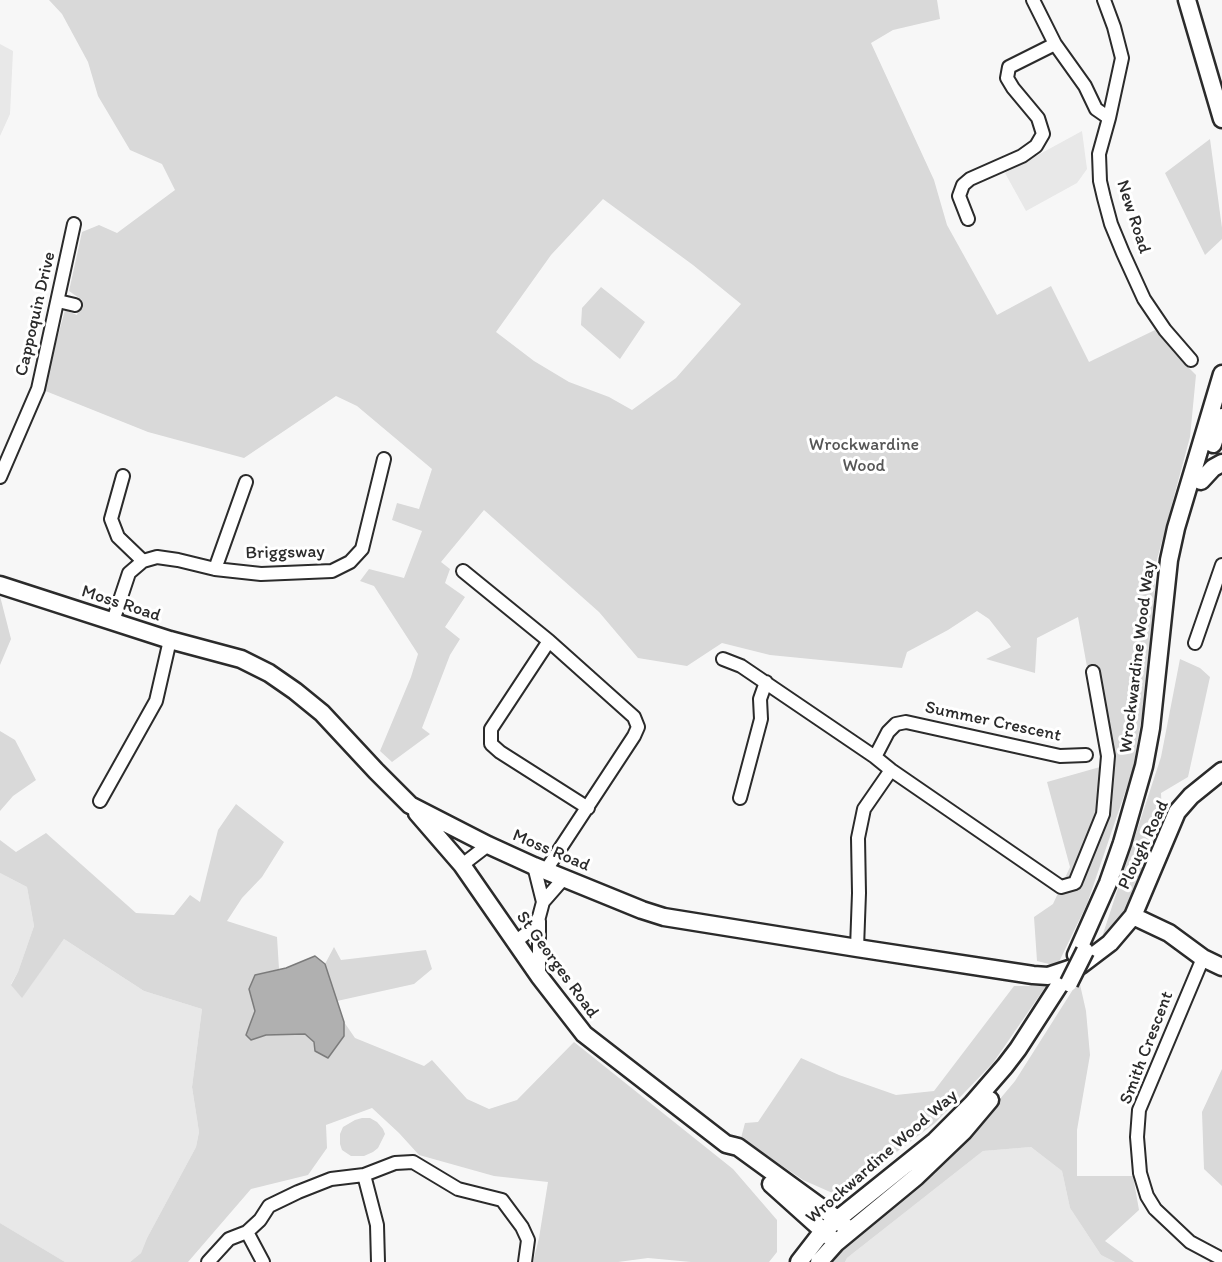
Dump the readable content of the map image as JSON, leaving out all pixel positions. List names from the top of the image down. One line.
{"streets":{"street":["New Road","Cappoquin Drive","Briggsway","Moss Road","Wrockwardine Wood Way","Summer Crescent","Plough Road","St Georges Road","Smith Crescent"]},"crossings":[["Moss Road","Plough Road"],["Moss Road","St Georges Road"],["Wrockwardine Wood Way","St Georges Road"]],"parks":["Wrockwardine Wood"]}
